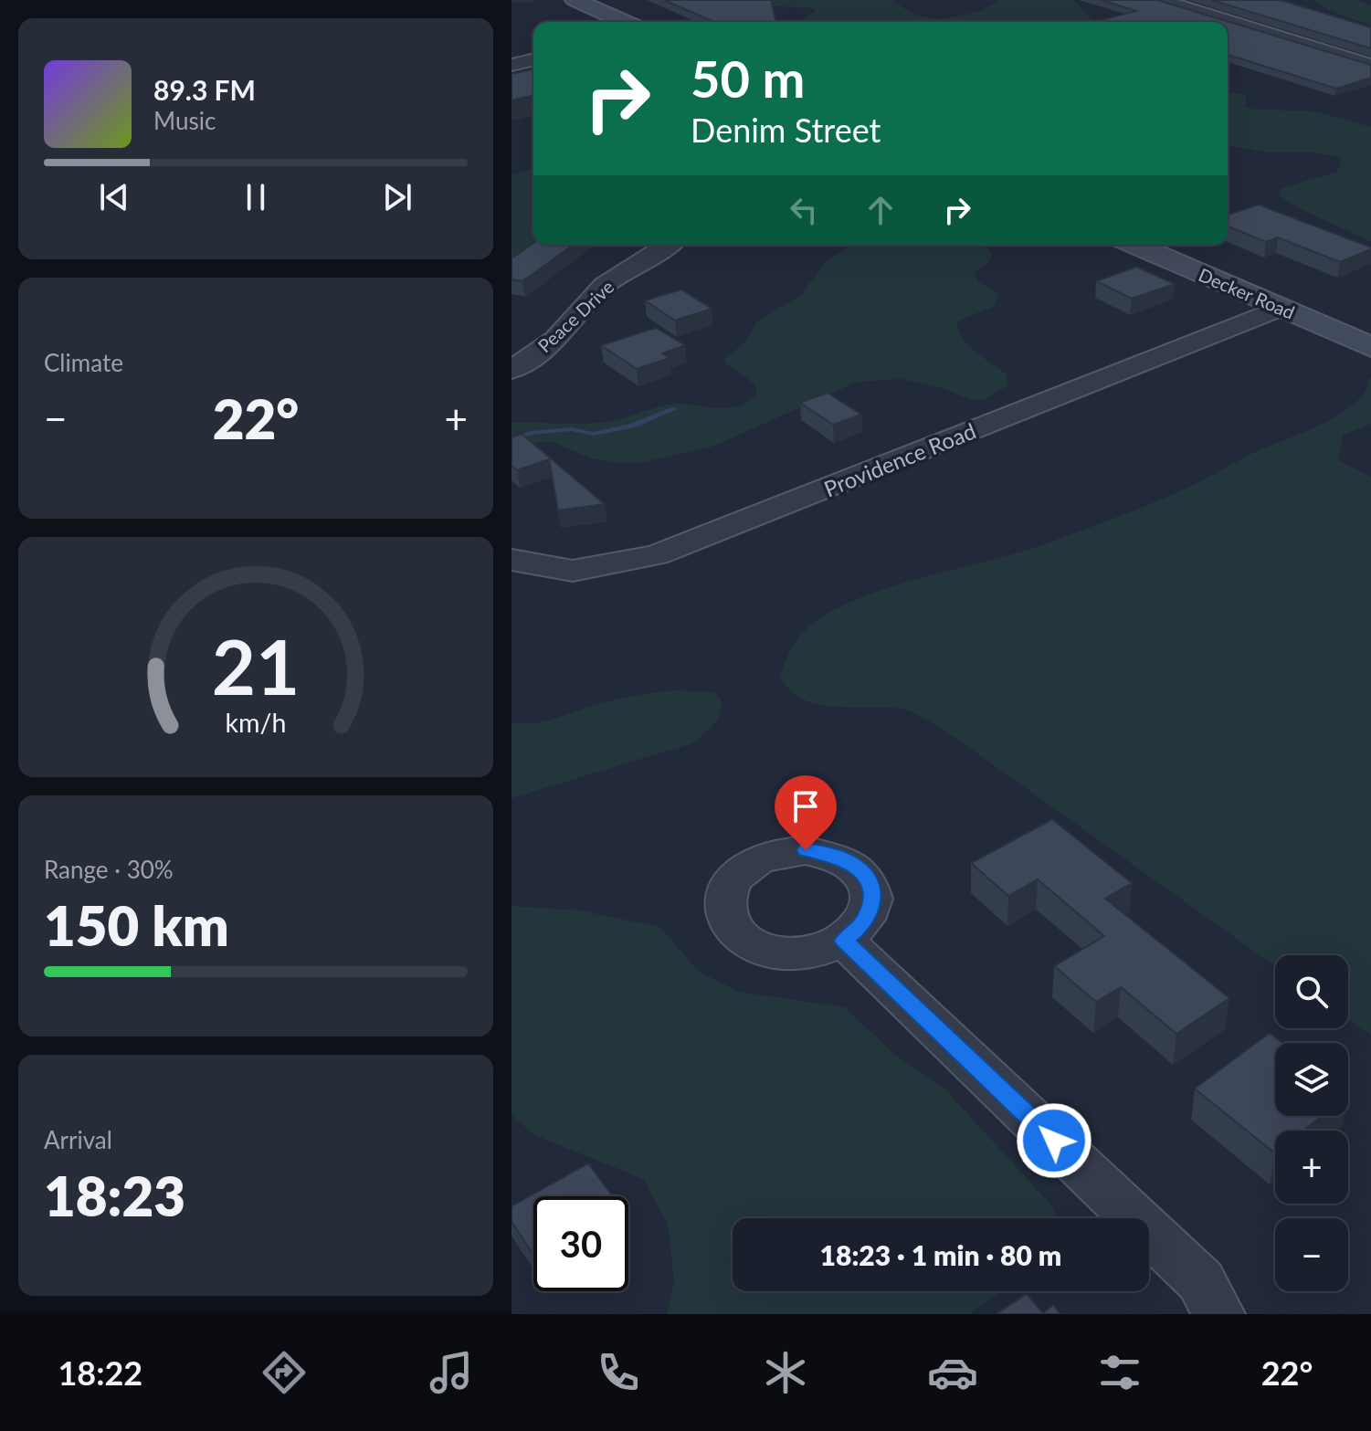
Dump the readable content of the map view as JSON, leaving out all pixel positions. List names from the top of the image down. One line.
{"streets":{"street":["Decker Road","Peace Drive","Providence Road"]},"crossings":[["Decker Road","Providence Road"]],"page":{"turn":["50 m","Denim Street"],"song":["89.3 FM","Music"],"tile":["Climate",["Range · 30%","150 km"],["Arrival","18:23"]],"heat":["−","22°","+"],"map_buttons":["+","−"],"limit":"30","trip":"18:23 · 1 min · 80 m","tabs":["18:22","22°"],"gauge":["21","km/h"]}}
